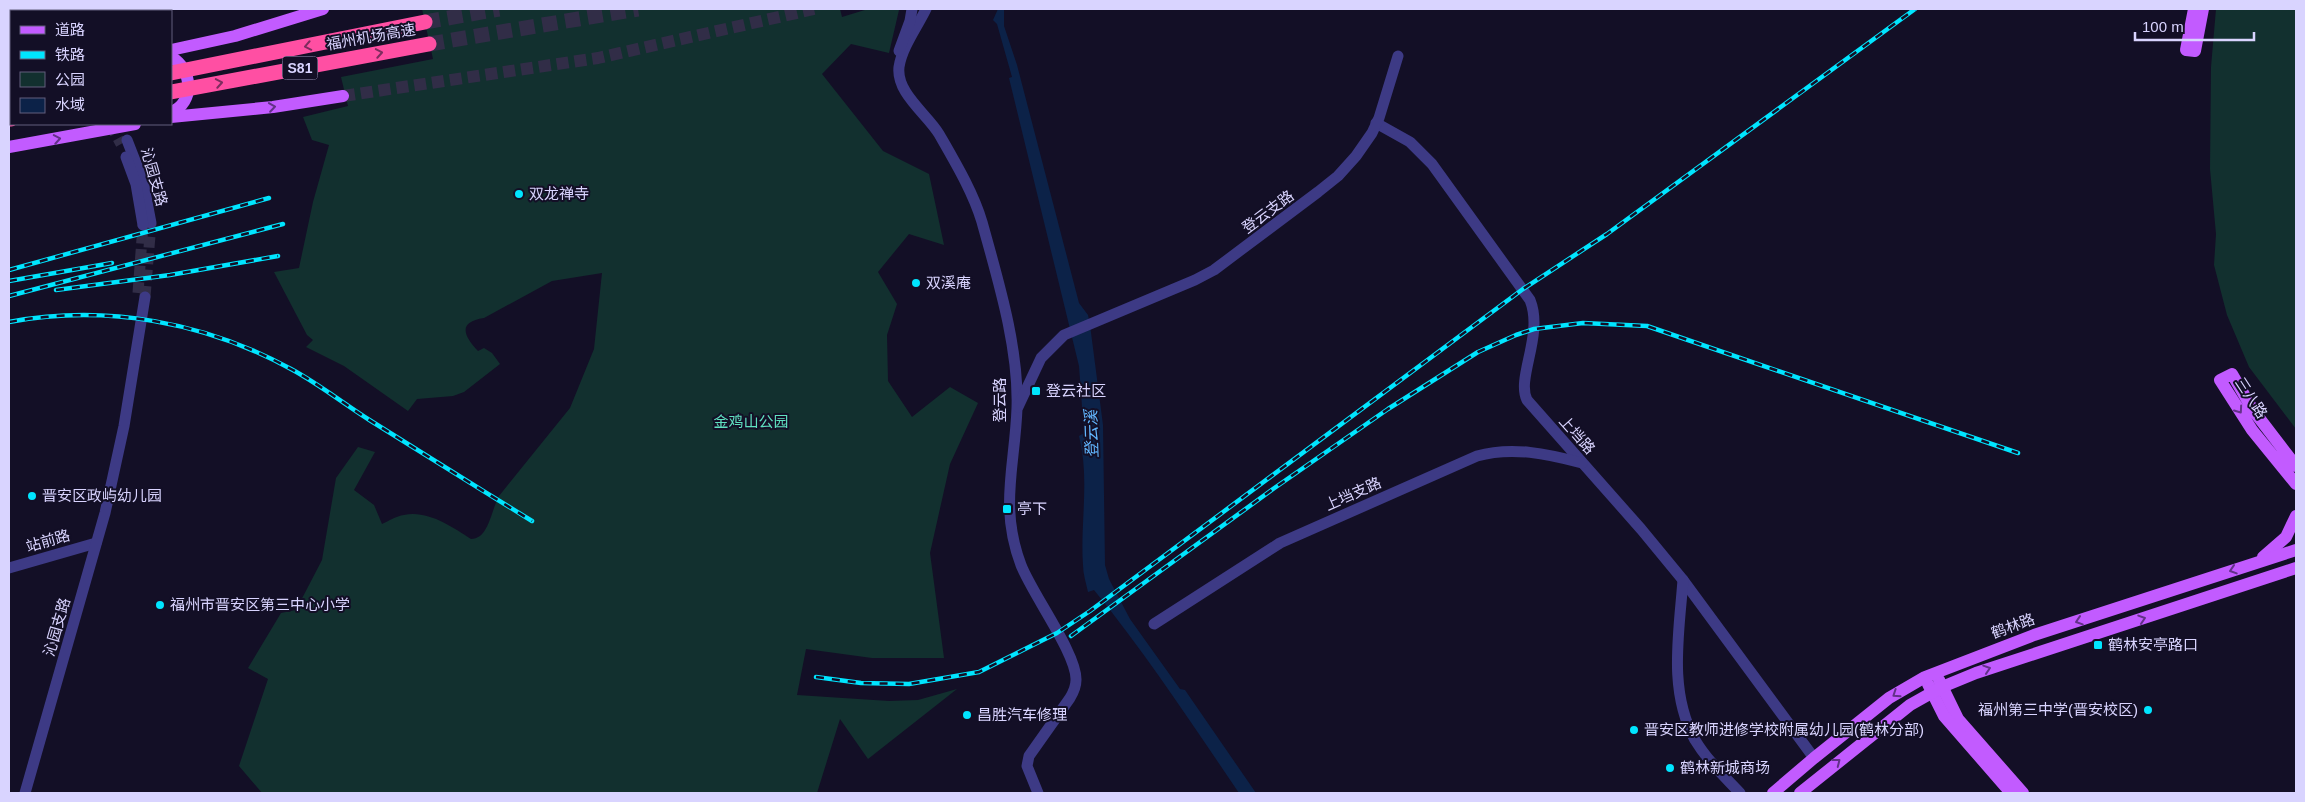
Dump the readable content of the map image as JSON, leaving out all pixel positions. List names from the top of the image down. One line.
{"streets":{"highway":["福州机场高速","S81"],"main road":["三八路","鹤林路"],"street":["沁园支路","登云支路","登云路","上垱路","上垱支路","站前路"]},"crossings":[["沁园支路","站前路"],["登云支路","登云路"],["登云支路","上垱路"],["上垱路","上垱支路"],["上垱路","鹤林路"]],"water":["登云溪"],"parks":["金鸡山公园"],"places":{"other":["双龙禅寺","双溪庵","晋安区政屿幼儿园","福州市晋安区第三中心小学","福州第三中学(晋安校区)","昌胜汽车修理","晋安区教师进修学校附属幼儿园(鹤林分部)","鹤林新城商场"],"transit":["登云社区","亭下","鹤林安亭路口"]},"legend":["道路","铁路","公园","水域"],"scale_bar":"100 m"}
